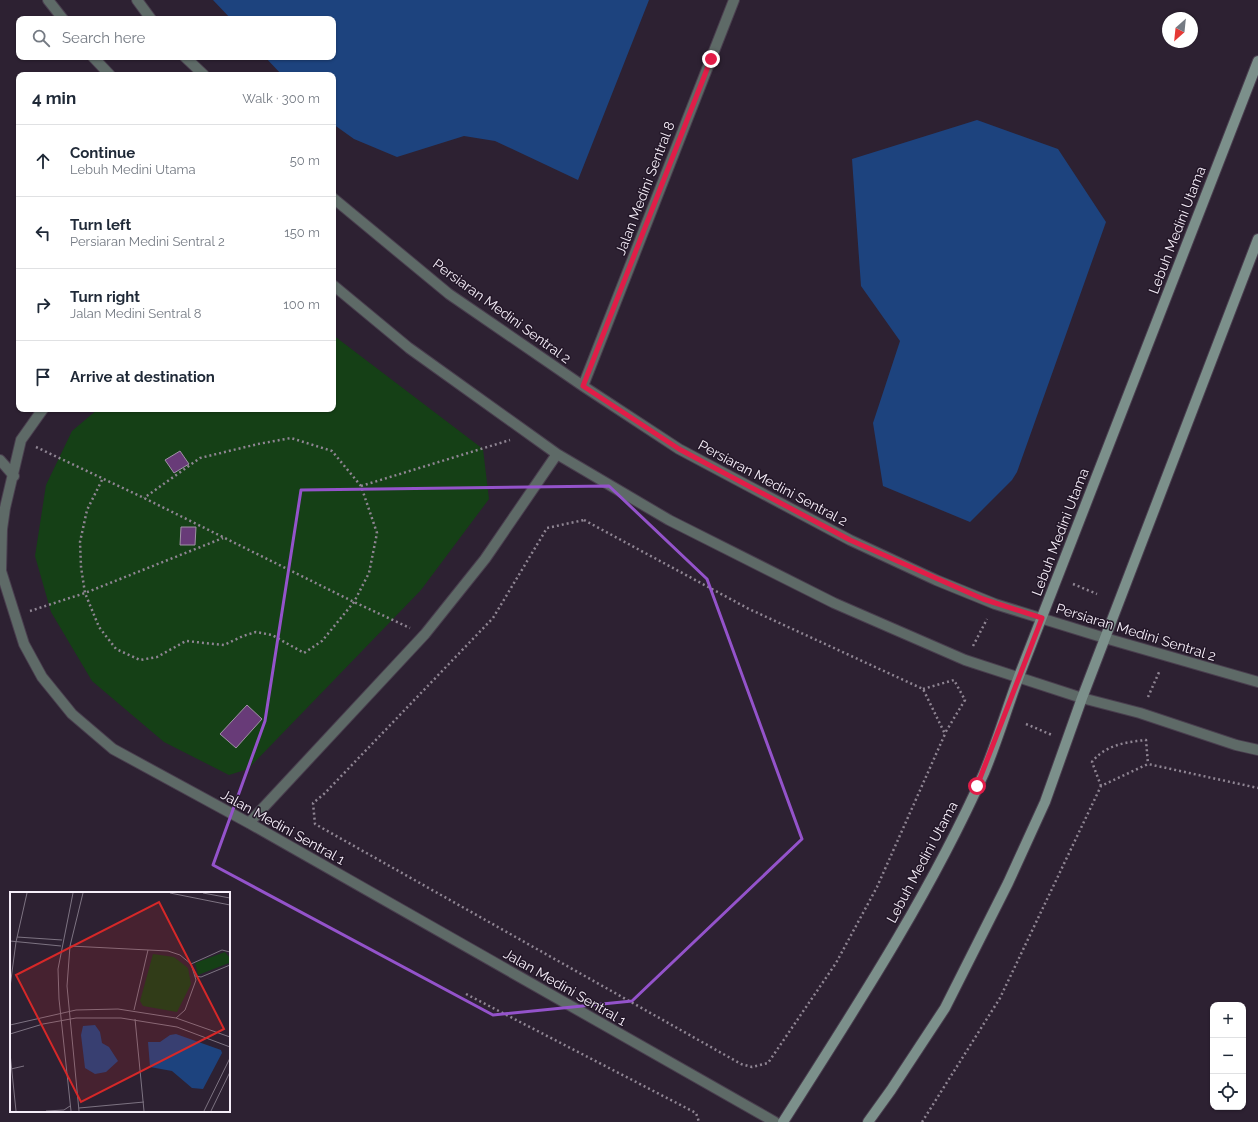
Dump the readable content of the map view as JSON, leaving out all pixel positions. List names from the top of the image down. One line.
{"streets":{"main road":["Lebuh Medini Utama"],"street":["Jalan Medini Sentral 8","Persiaran Medini Sentral 2","Jalan Medini Sentral 1"]},"crossings":[["Jalan Medini Sentral 8","Persiaran Medini Sentral 2"],["Lebuh Medini Utama","Persiaran Medini Sentral 2"]],"north":"bottom left","page":{"search":"Search here","heading":["4 min","Walk · 300 m"],"list":[["Continue","Lebuh Medini Utama","50 m"],["Turn left","Persiaran Medini Sentral 2","150 m"],["Turn right","Jalan Medini Sentral 8","100 m"],"Arrive at destination"],"map_buttons":["+","−"]}}
